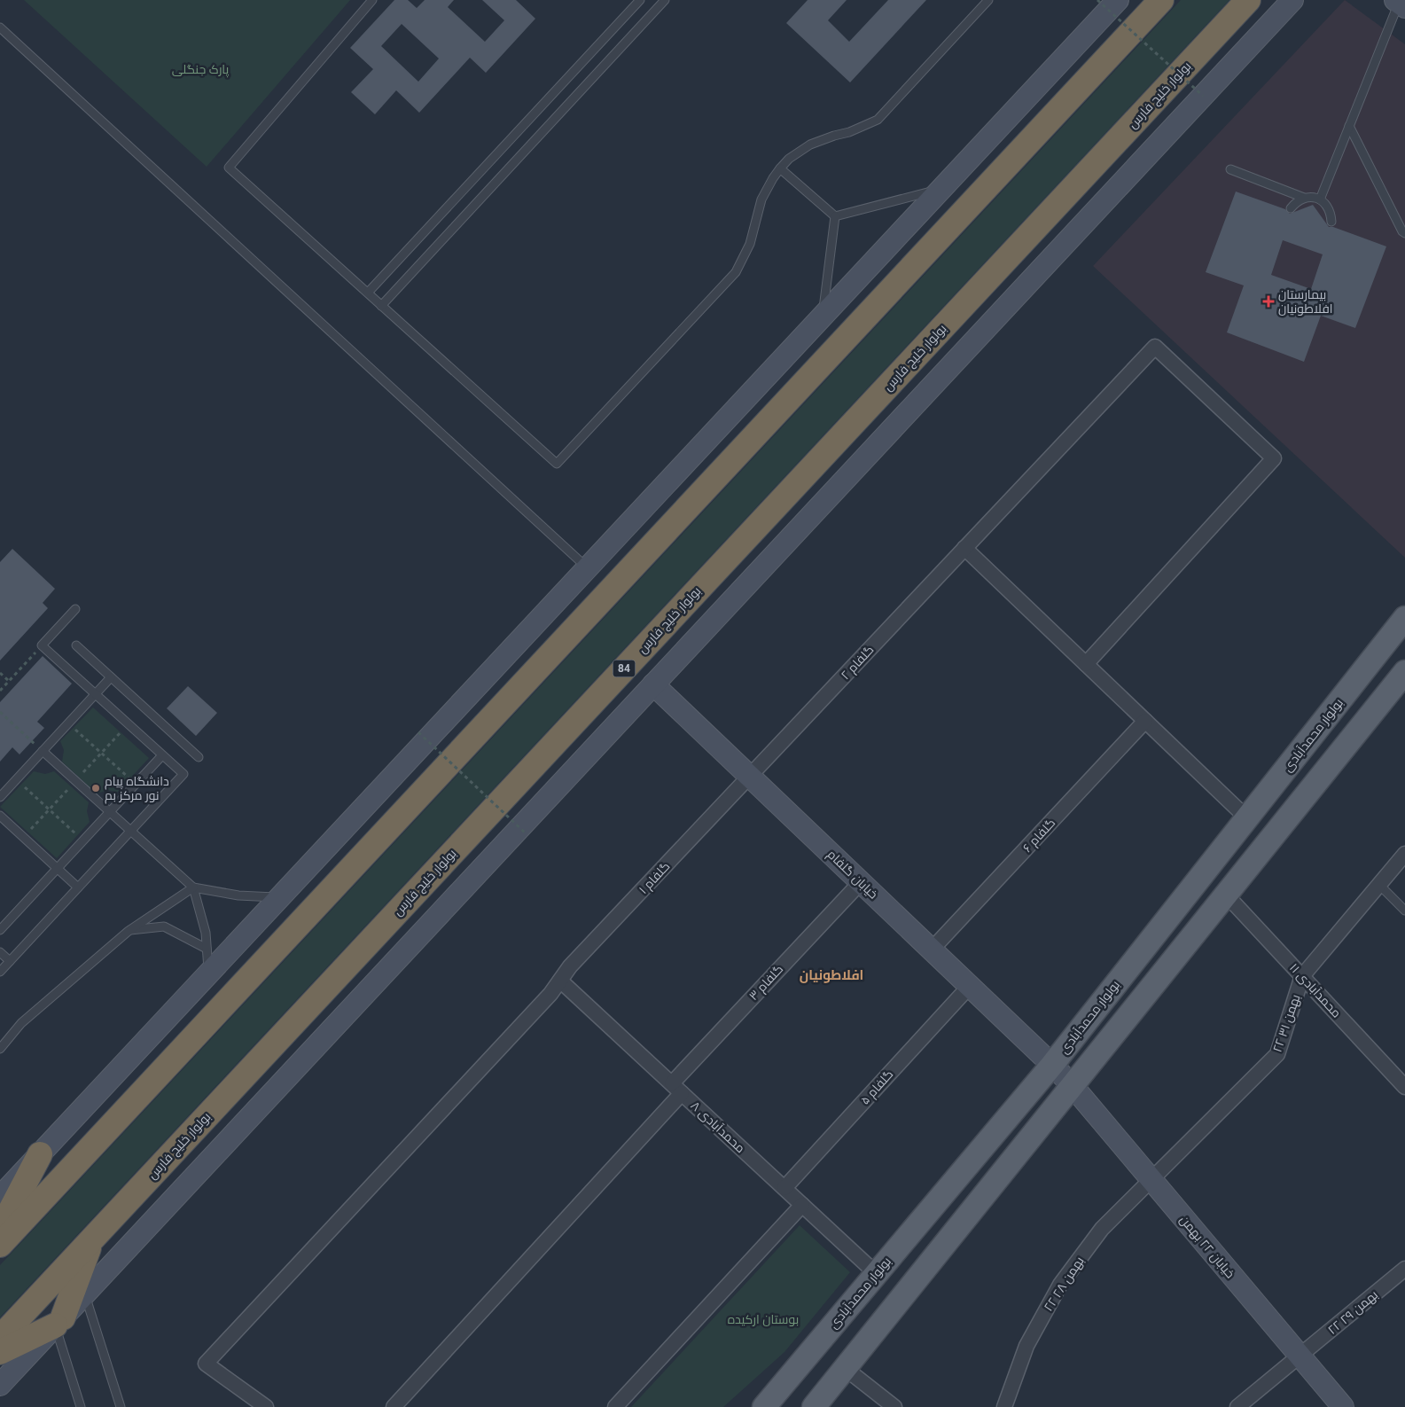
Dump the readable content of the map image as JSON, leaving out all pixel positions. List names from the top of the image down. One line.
{"streets":{"highway":["بولوار خلیج فارس","84"],"main road":["بولوار محمدآبادی"],"street":["گلفام ۲","گلفام ۶","خیابان گلفام","گلفام ۱","گلفام ۳","محمدآبادی ۱۱","۲۲ بهمن ۳۱","گلفام ۵","محمدآبادی ۸","خیابان ۲۲ بهمن","۲۲ بهمن ۲۸","۲۲ بهمن ۲۹"]},"crossings":[["گلفام ۲","خیابان گلفام"],["گلفام ۲","گلفام ۱"],["بولوار محمدآبادی","خیابان گلفام"],["بولوار محمدآبادی","محمدآبادی ۸"],["گلفام ۶","خیابان گلفام"],["خیابان گلفام","گلفام ۱"],["خیابان گلفام","گلفام ۳"],["خیابان گلفام","گلفام ۵"],["خیابان گلفام","خیابان ۲۲ بهمن"],["گلفام ۱","محمدآبادی ۸"],["گلفام ۳","محمدآبادی ۸"],["محمدآبادی ۱۱","۲۲ بهمن ۳۱"],["۲۲ بهمن ۳۱","خیابان ۲۲ بهمن"],["۲۲ بهمن ۳۱","۲۲ بهمن ۲۸"],["گلفام ۵","محمدآبادی ۸"],["خیابان ۲۲ بهمن","۲۲ بهمن ۲۸"],["خیابان ۲۲ بهمن","۲۲ بهمن ۲۹"]],"districts":["افلاطونیان"],"parks":["پارک جنگلی","بوستان ارکیده"],"places":{"health":["بیمارستان افلاطونیان"],"other":["دانشگاه پیام نور مرکز بم"]}}
